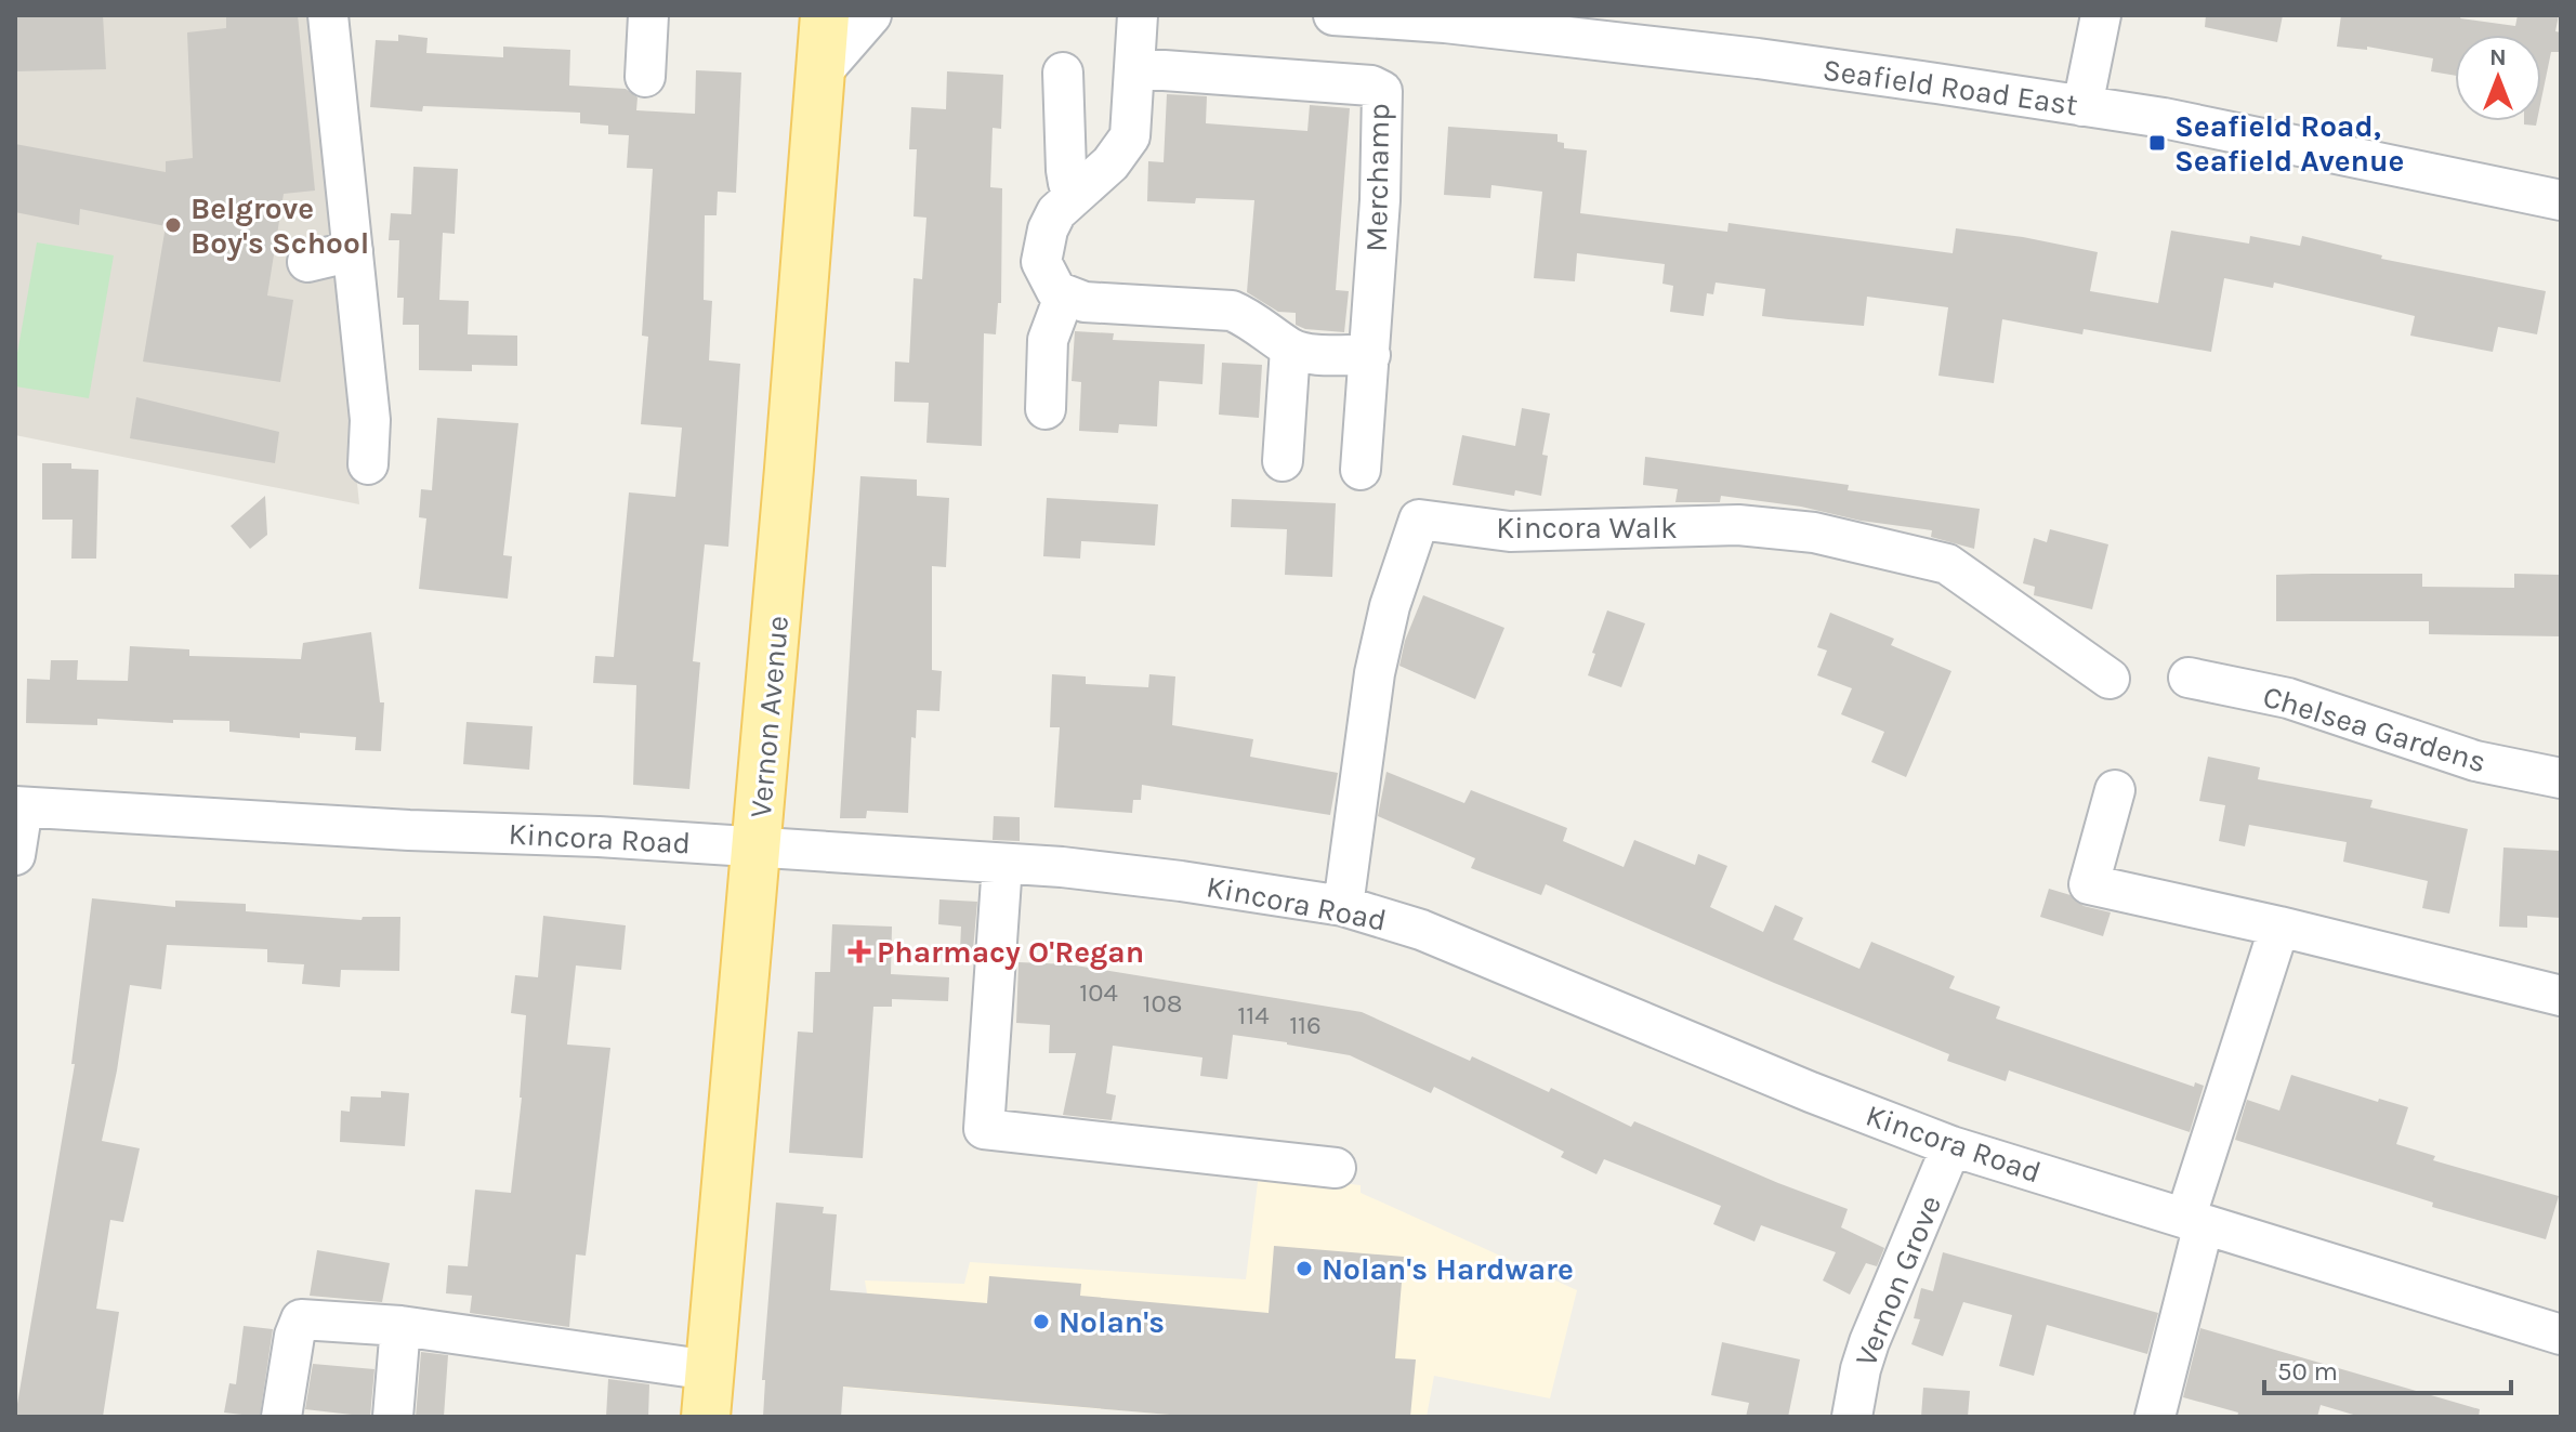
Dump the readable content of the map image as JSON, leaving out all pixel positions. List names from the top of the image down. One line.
{"streets":{"main road":["Vernon Avenue"],"street":["Seafield Road East","Merchamp","Kincora Walk","Chelsea Gardens","Kincora Road","Vernon Grove"]},"crossings":[["Kincora Walk","Kincora Road"],["Vernon Avenue","Kincora Road"],["Kincora Road","Vernon Grove"]],"places":{"transit":["Seafield Road, Seafield Avenue"],"other":["Belgrove Boy's School","Nolan's Hardware","Nolan's"],"health":["Pharmacy O'Regan"]},"house_numbers":["104","108","114","116"],"scale_bar":"50 m","north":"top"}
